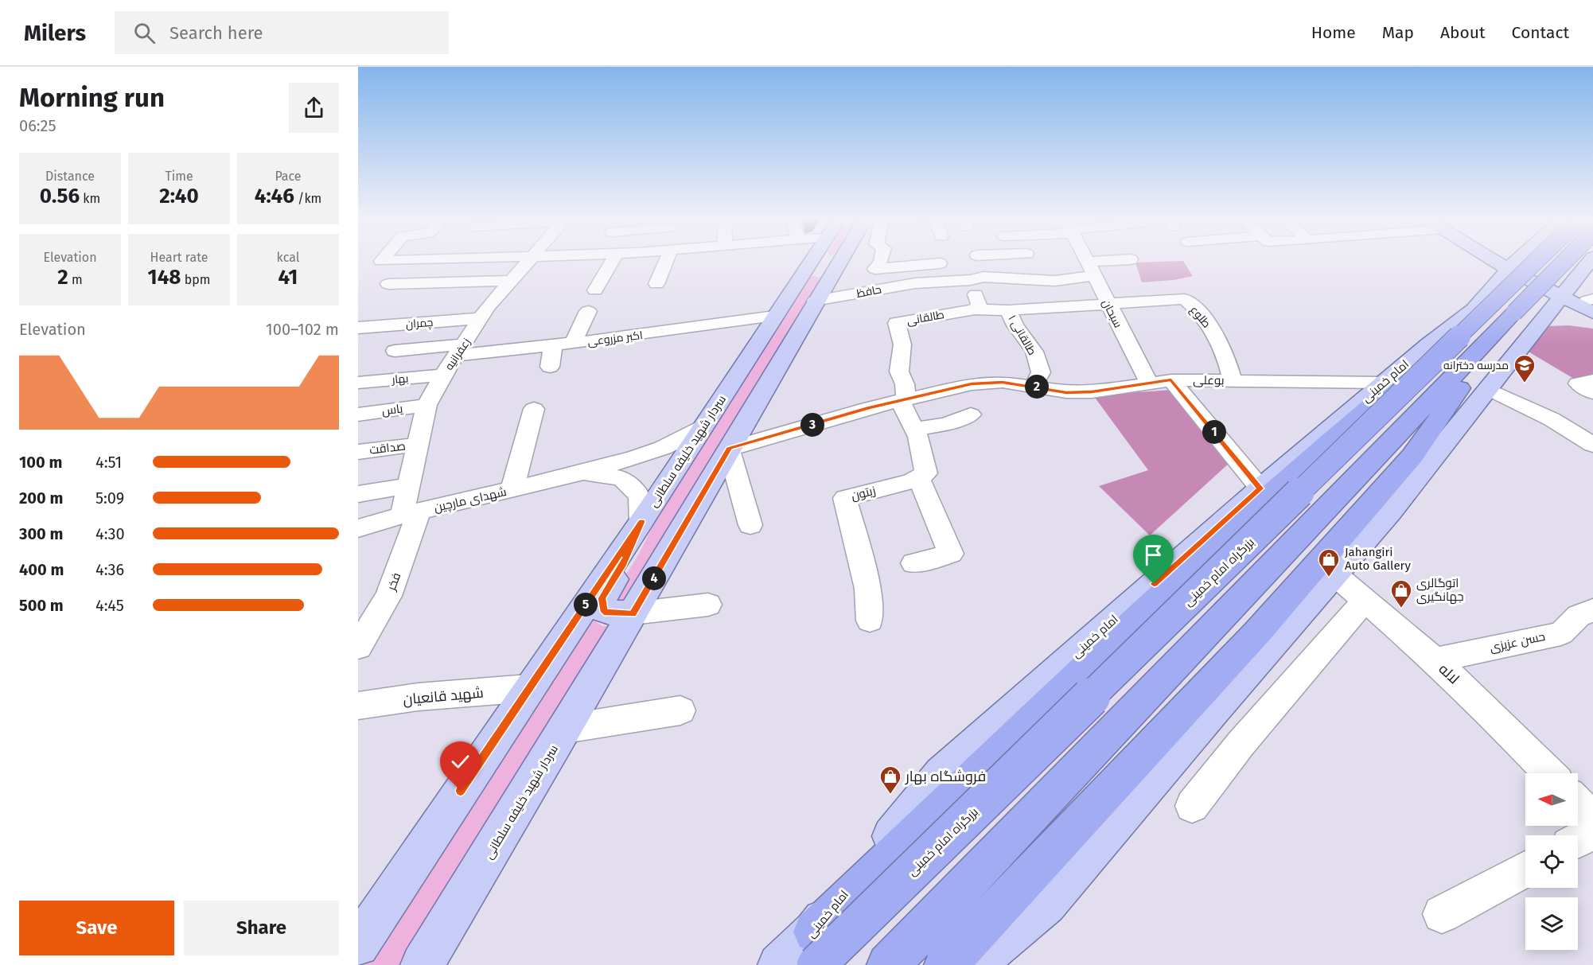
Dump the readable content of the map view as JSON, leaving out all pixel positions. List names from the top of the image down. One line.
{"streets":{"highway":["بزرگراه امام خمینی"],"main road":["امام خمینی","سردار شهید خلیفه سلطانی"],"street":["حافظ","سبحان","طلوع","طالقانی","چمران","طالقانی ۱","اکبر مزروعی","زعفرانیه","بهار","بوعلی","یاس","صداقت","زیتون","شهدای مارچین","فخر","حسن عزیزی","لاله","شهید قانعیان"]},"crossings":[["حافظ","سبحان"],["حافظ","سردار شهید خلیفه سلطانی"],["سبحان","طلوع"],["سبحان","طالقانی"],["سبحان","بوعلی"],["طلوع","طالقانی"],["طلوع","بوعلی"],["طالقانی","طالقانی ۱"],["طالقانی","بوعلی"],["چمران","زعفرانیه"],["طالقانی ۱","بوعلی"],["اکبر مزروعی","زعفرانیه"],["اکبر مزروعی","سردار شهید خلیفه سلطانی"],["زعفرانیه","بهار"],["زعفرانیه","یاس"],["زعفرانیه","صداقت"],["زعفرانیه","شهدای مارچین"],["زعفرانیه","فخر"],["بوعلی","امام خمینی"],["بوعلی","سردار شهید خلیفه سلطانی"],["سردار شهید خلیفه سلطانی","شهدای مارچین"],["سردار شهید خلیفه سلطانی","شهید قانعیان"],["شهدای مارچین","فخر"],["حسن عزیزی","لاله"]],"places":{"school or university":["مدرسه دخترانه"],"shop":["Jahangiri Auto Gallery","اتوگالری جهانگیری","فروشگاه بهار"]},"north":"left","page":{"header":"Milers","search":"Search here","nav":["Home","Map","About","Contact"],"heading":["Morning run","06:25"],"stats":[["Distance","0.56 km"],["Time","2:40"],["Pace","4:46 /km"],["Elevation","2 m"],["Heart rate","148 bpm"],["kcal","41"]],"chart":["Elevation","100–102 m"],"pins":["2","3","1","4","5"],"list":[{"name":"100 m","note":"4:51"},{"name":"200 m","note":"5:09"},{"name":"300 m","note":"4:30"},{"name":"400 m","note":"4:36"},{"name":"500 m","note":"4:45"}],"buttons":["Save","Share"]}}
